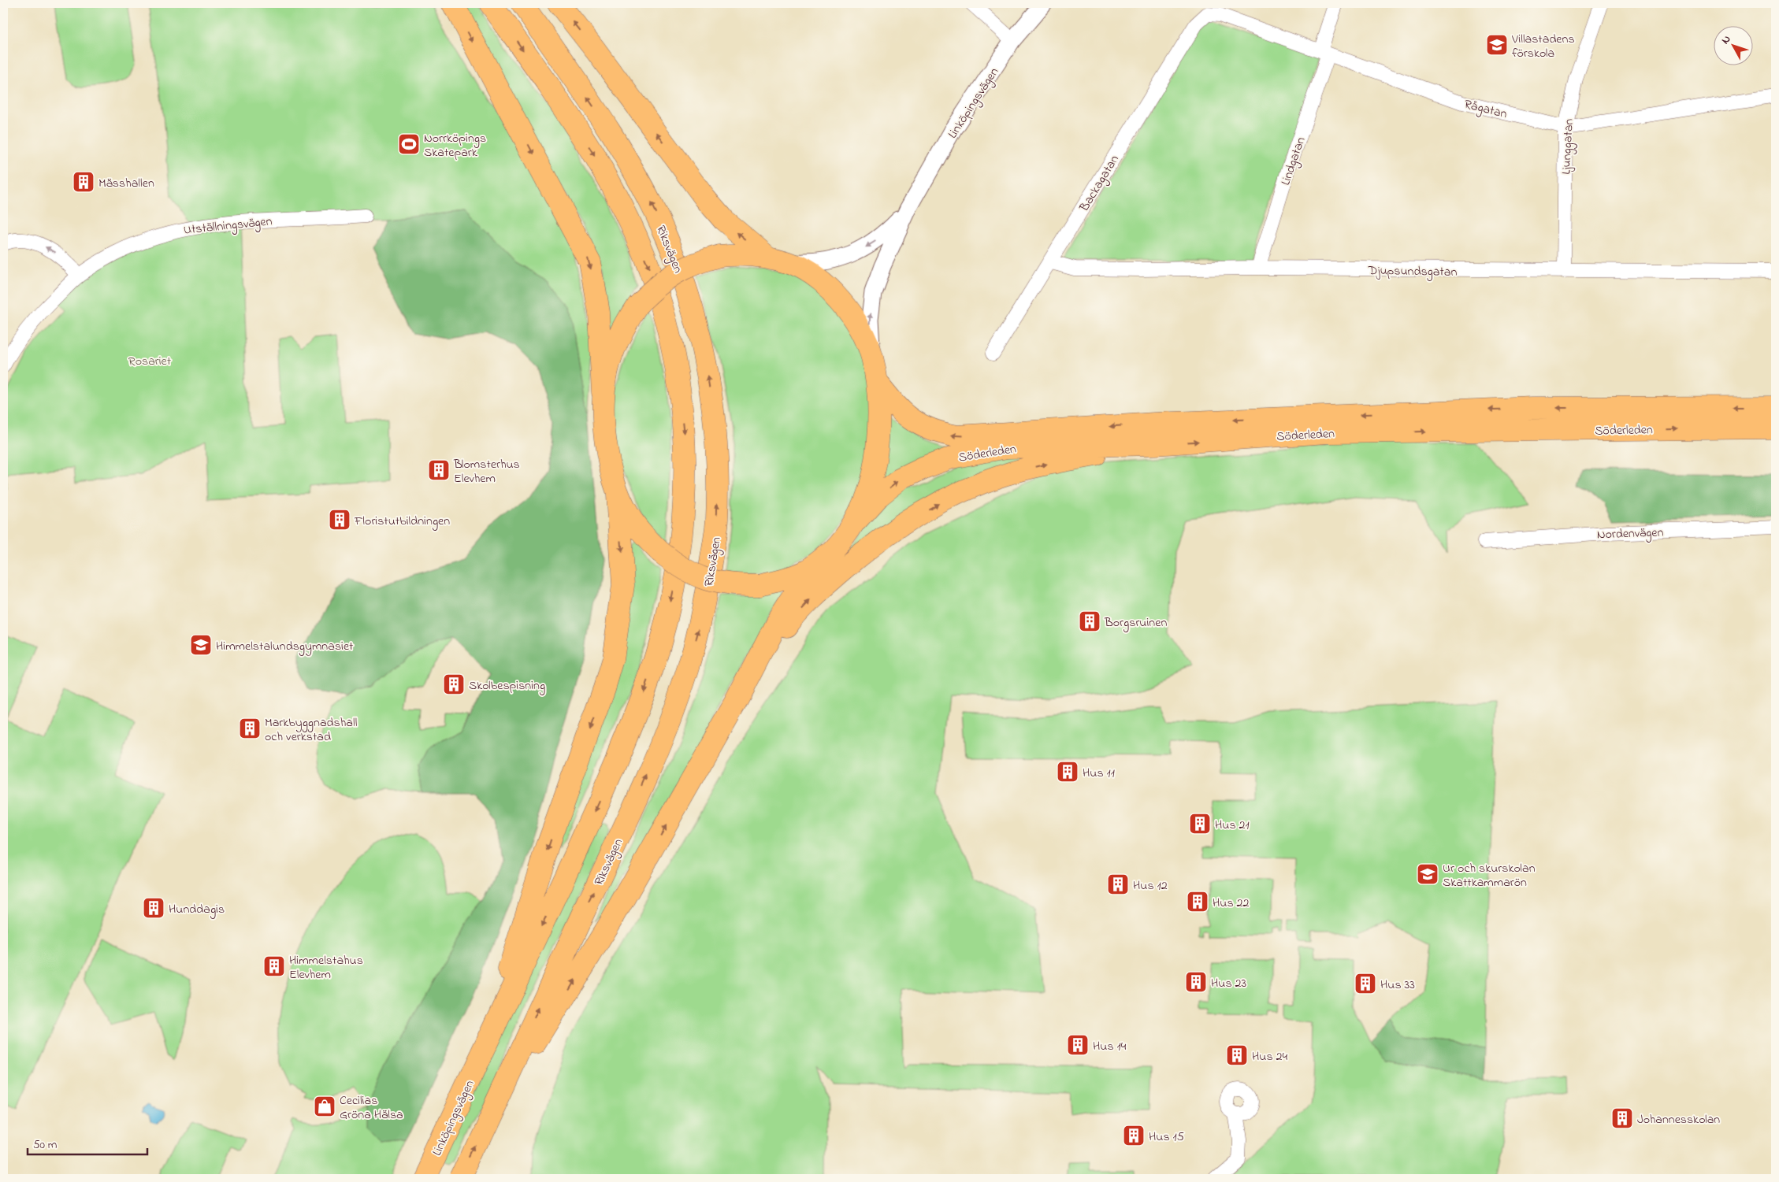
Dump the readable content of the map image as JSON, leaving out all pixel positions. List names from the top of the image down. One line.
{"streets":{"highway":["Linköpingsvägen","Riksvägen","Söderleden"],"street":["Rågatan","Ljunggatan","Lindgatan","Backagatan","Utställningsvägen","Djupsundsgatan","Nordenvägen"]},"crossings":[["Rågatan","Ljunggatan"],["Rågatan","Lindgatan"],["Rågatan","Backagatan"],["Ljunggatan","Djupsundsgatan"],["Lindgatan","Djupsundsgatan"],["Backagatan","Djupsundsgatan"]],"parks":["Rosariet"],"places":{"school or university":["Villastadens förskola","Himmelstalundsgymnasiet","Ur och skurskolan Skattkammarön"],"sports":["Norrköpings Skatepark"],"building":["Mässhallen","Blomsterhus Elevhem","Floristutbildningen","Borgsruinen","Skolbespisning","Markbyggnadshall och verkstad","Hus 11","Hus 21","Hus 12","Hus 22","Hunddagis","Himmelstahus Elevhem","Hus 23","Hus 33","Hus 14","Hus 24","Johannesskolan","Hus 15"],"shop":["Cecilias Gröna Hälsa"]},"scale_bar":"50 m","north":"top left"}
